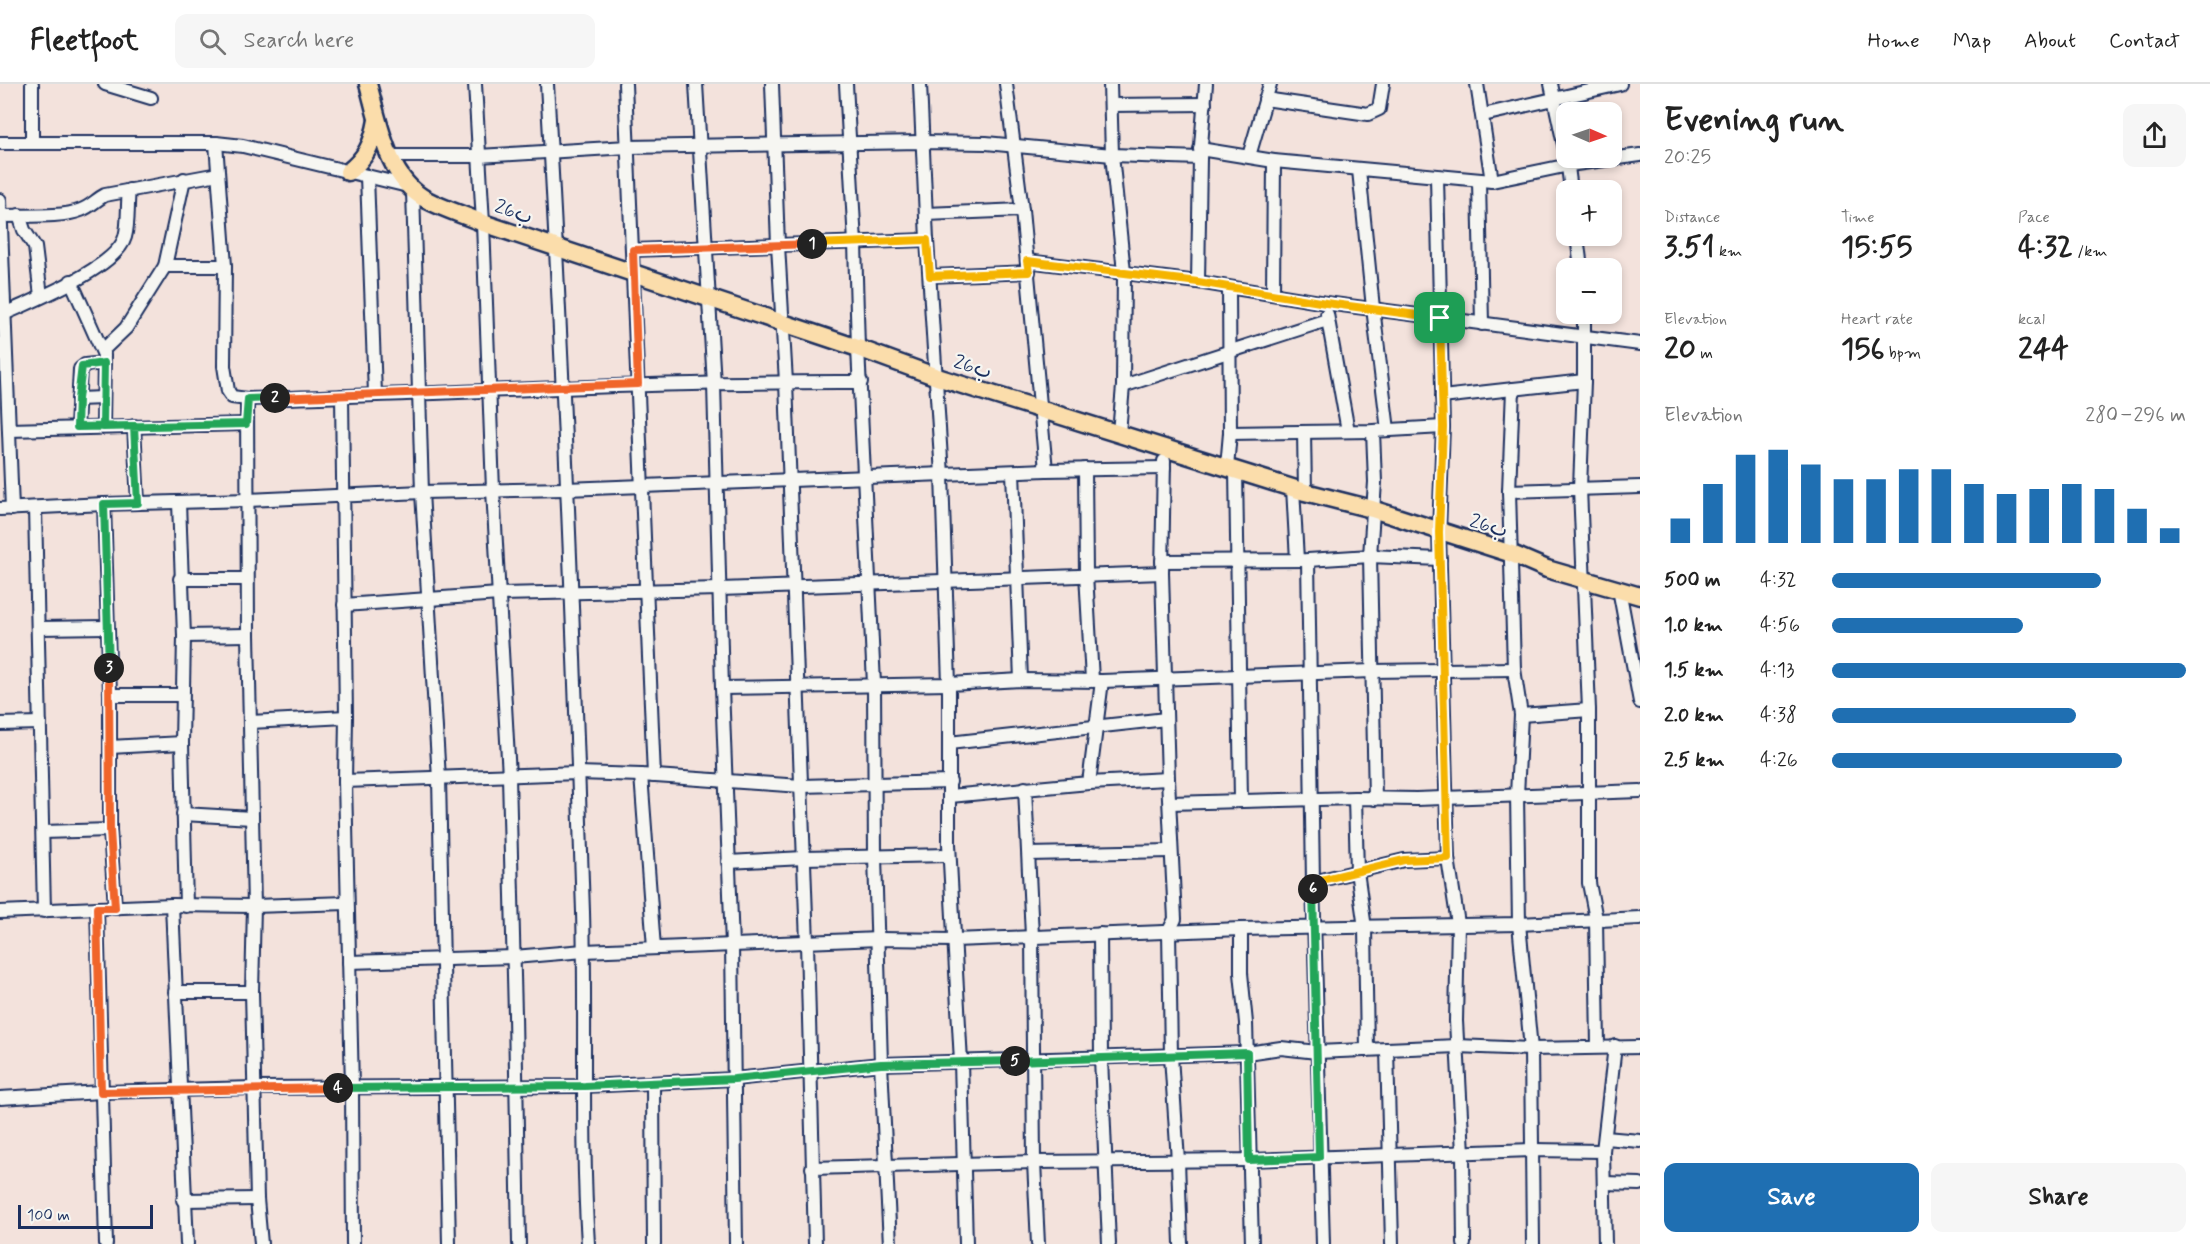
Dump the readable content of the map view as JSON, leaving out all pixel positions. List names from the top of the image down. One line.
{"streets":{"highway":["26ب"]},"scale_bar":"100 m","north":"right","page":{"header":"Fleetfoot","search":"Search here","nav":["Home","Map","About","Contact"],"heading":["Evening run","20:25"],"map_buttons":["+","−"],"stats":[["Distance","3.51 km"],["Time","15:55"],["Pace","4:32 /km"],["Elevation","20 m"],["Heart rate","156 bpm"],["kcal","244"]],"pins":["1","2","3","6","5","4"],"chart":["Elevation","280–296 m"],"list":[{"name":"500 m","note":"4:32"},{"name":"1.0 km","note":"4:56"},{"name":"1.5 km","note":"4:13"},{"name":"2.0 km","note":"4:38"},{"name":"2.5 km","note":"4:26"}],"buttons":["Save","Share"],"scale":"100 m"}}
